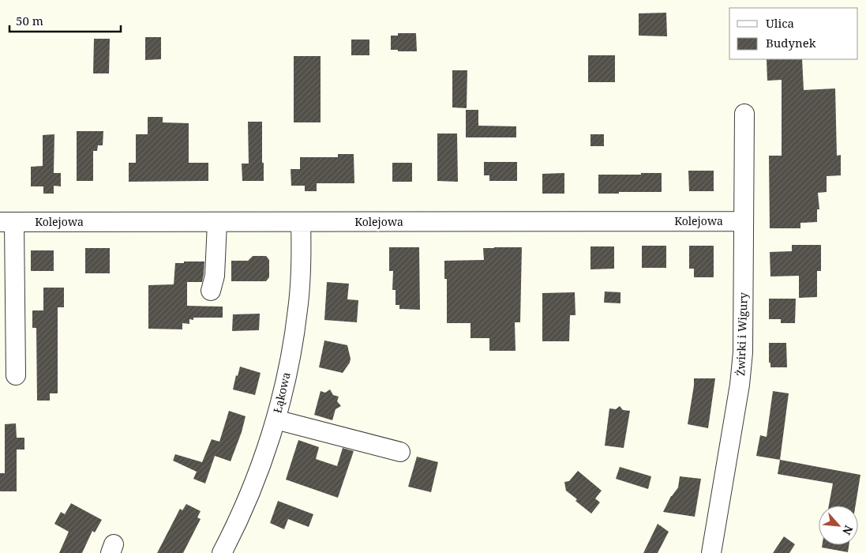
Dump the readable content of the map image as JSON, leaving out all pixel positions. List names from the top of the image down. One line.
{"streets":{"street":["Kolejowa","Żwirki i Wigury","Łąkowa"]},"crossings":[["Kolejowa","Żwirki i Wigury"],["Kolejowa","Łąkowa"]],"legend":["Ulica","Budynek"],"scale_bar":"50 m","north":"bottom right"}
